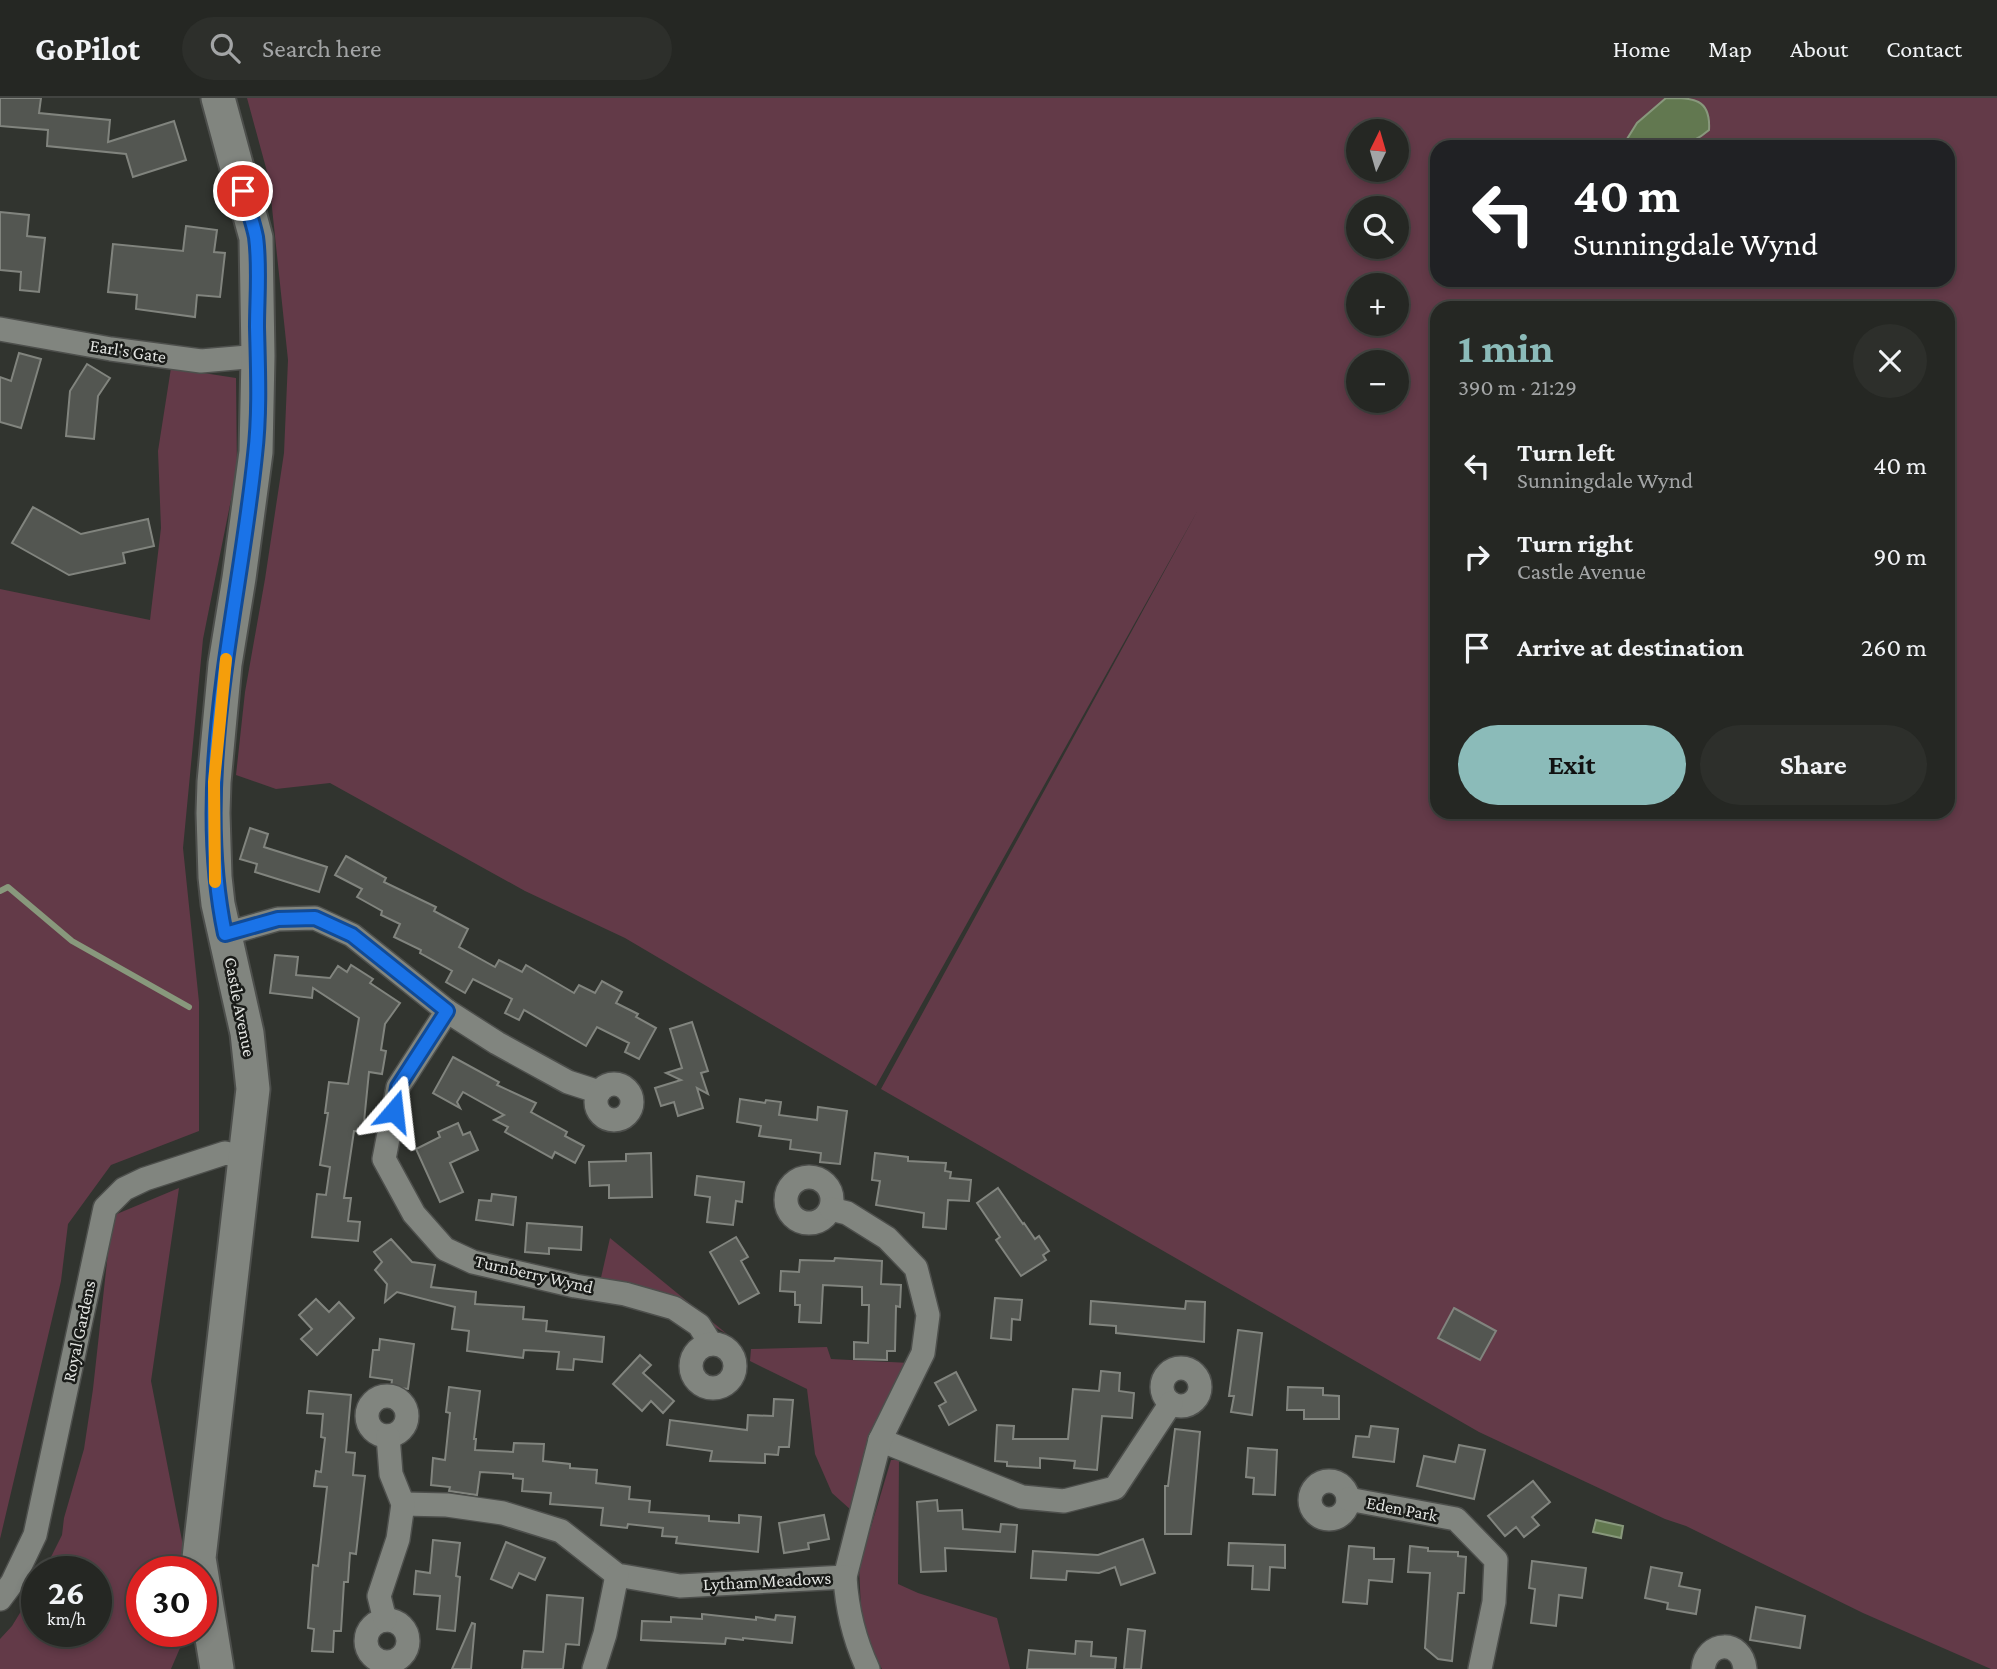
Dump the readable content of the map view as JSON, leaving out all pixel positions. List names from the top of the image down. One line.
{"streets":{"street":["Earl's Gate","Castle Avenue","Turnberry Wynd","Royal Gardens","Eden Park","Lytham Meadows"]},"crossings":[["Earl's Gate","Castle Avenue"],["Castle Avenue","Royal Gardens"]],"north":"top","page":{"header":"GoPilot","search":"Search here","nav":["Home","Map","About","Contact"],"map_buttons":["+","−"],"turn":["40 m","Sunningdale Wynd"],"heading":["1 min","390 m · 21:29"],"list":[{"name":"Turn left","note":"Sunningdale Wynd","value":"40 m"},{"name":"Turn right","note":"Castle Avenue","value":"90 m"},{"name":"Arrive at destination","value":"260 m"}],"buttons":["Exit","Share"],"speed":"26 km/h","limit":"30"}}
